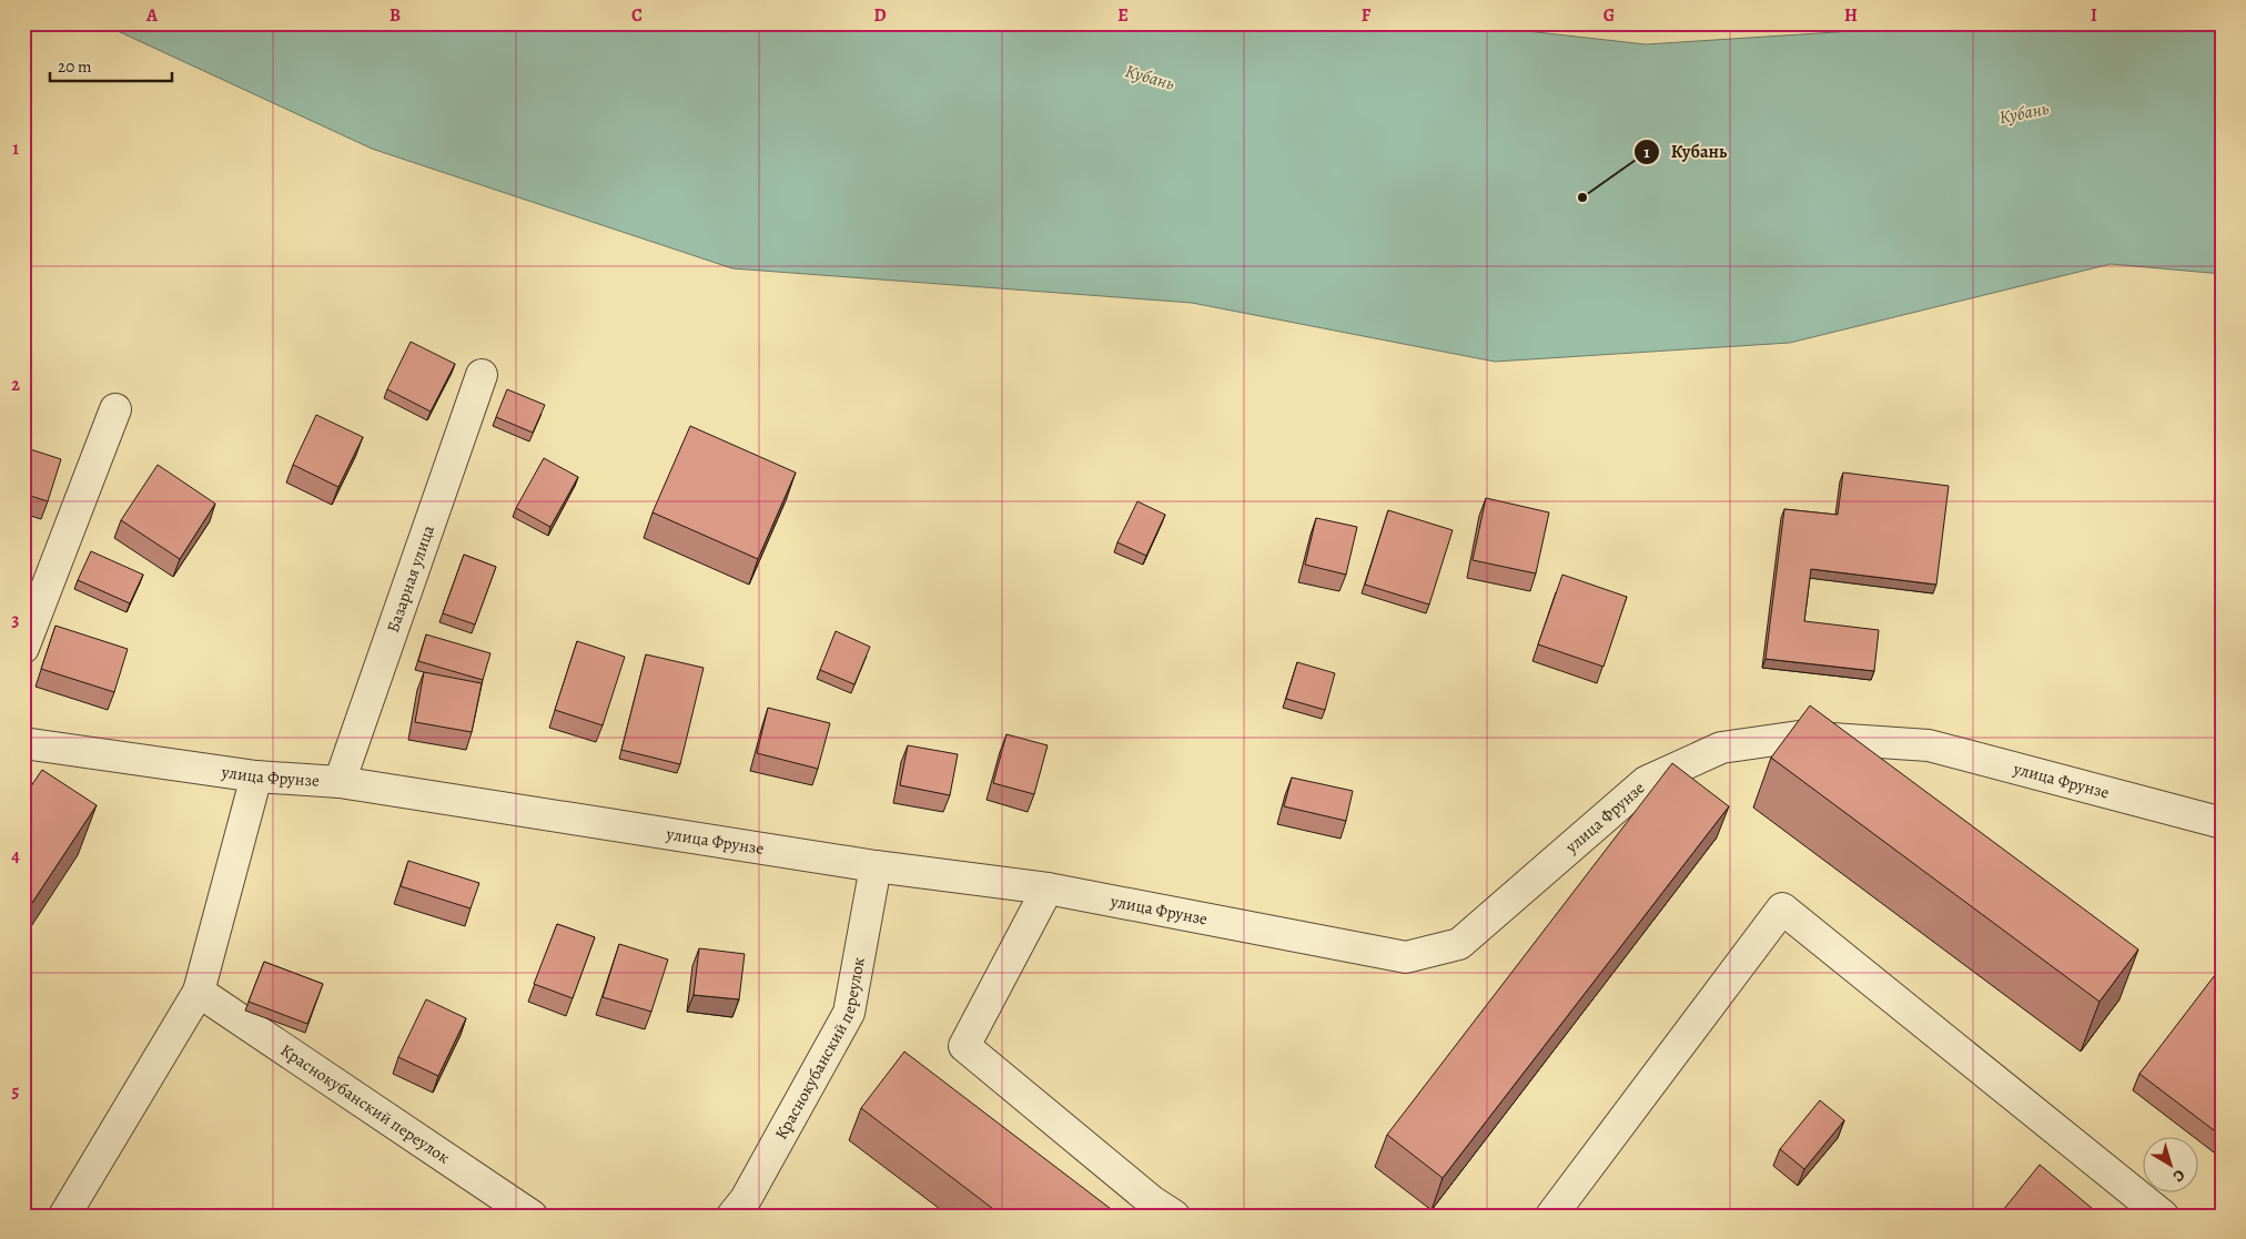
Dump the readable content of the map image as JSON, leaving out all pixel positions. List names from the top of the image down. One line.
{"streets":{"street":["Базарная улица","улица Фрунзе","Краснокубанский переулок"]},"crossings":[["Базарная улица","улица Фрунзе"],["улица Фрунзе","Краснокубанский переулок"]],"water":["Кубань"],"places":["Кубань"],"scale_bar":"20 m","north":"bottom right","grid":{"columns":["A","B","C","D","E","F","G","H","I"],"rows":["1","2","3","4","5"]}}
